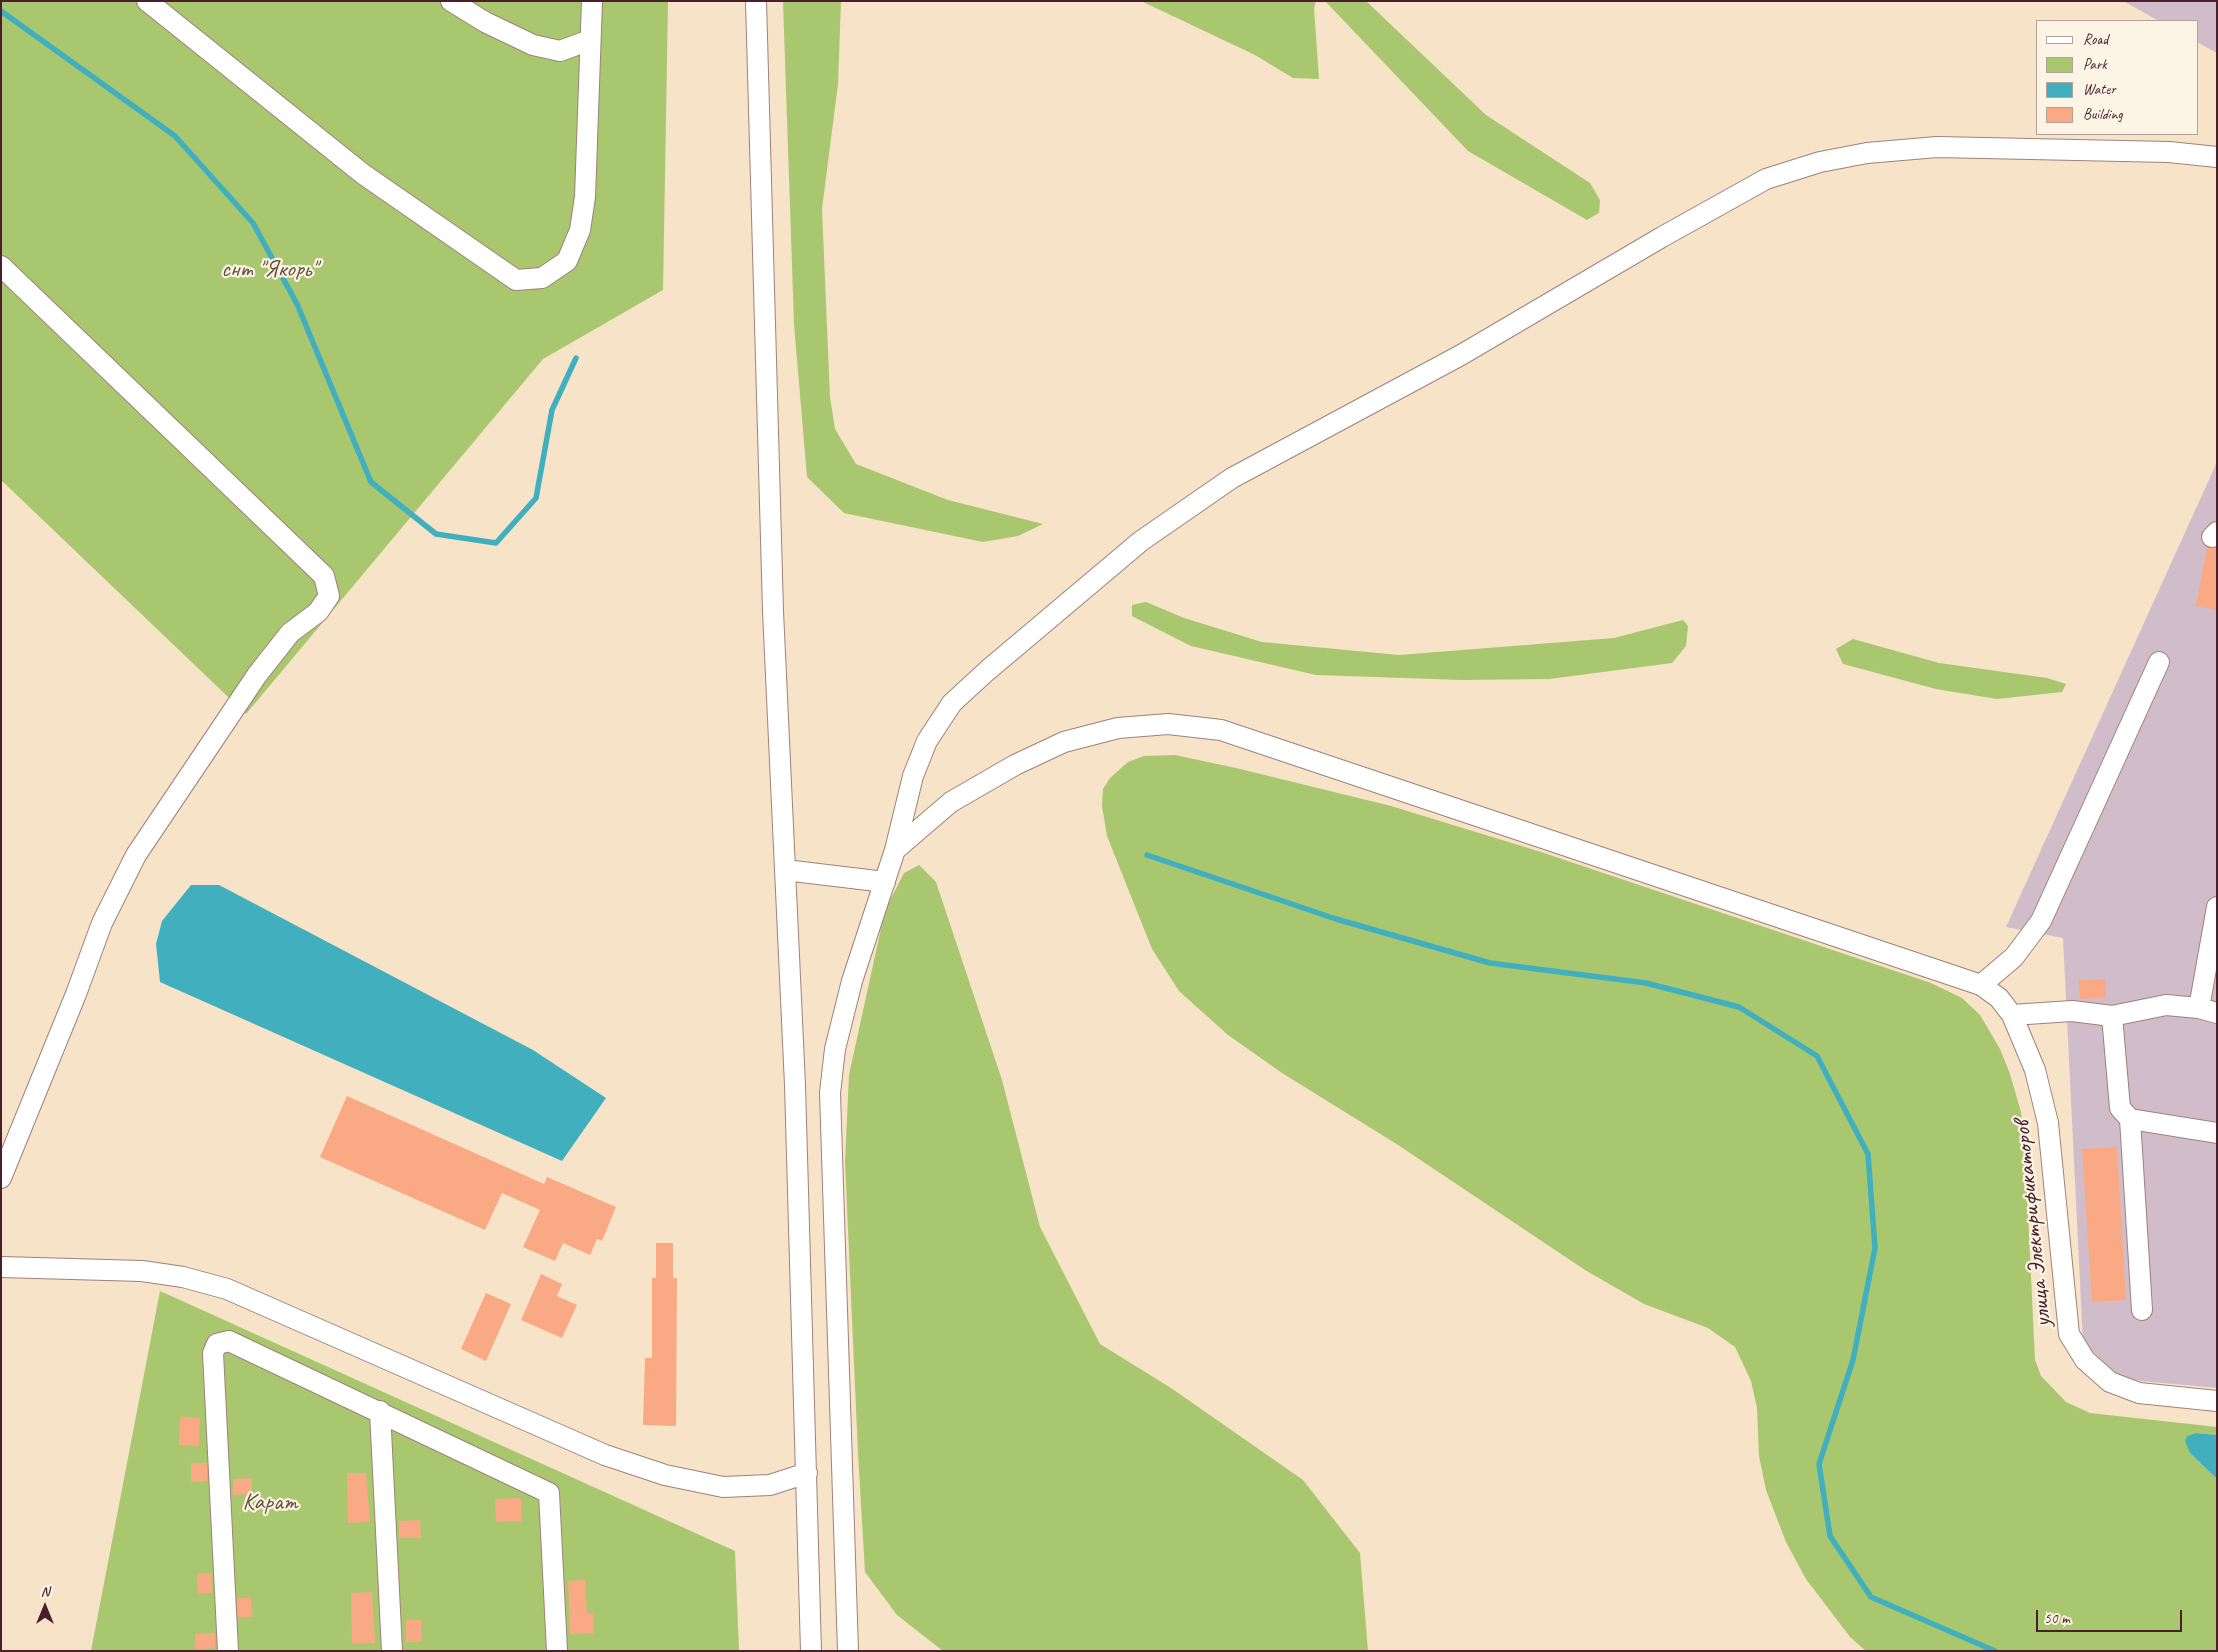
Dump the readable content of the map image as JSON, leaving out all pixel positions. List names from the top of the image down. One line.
{"streets":{"street":["улица Электрификаторов"]},"parks":["снт \"Якорь\"","Карат"],"legend":["Road","Park","Water","Building"],"scale_bar":"50 m","north":"top"}
